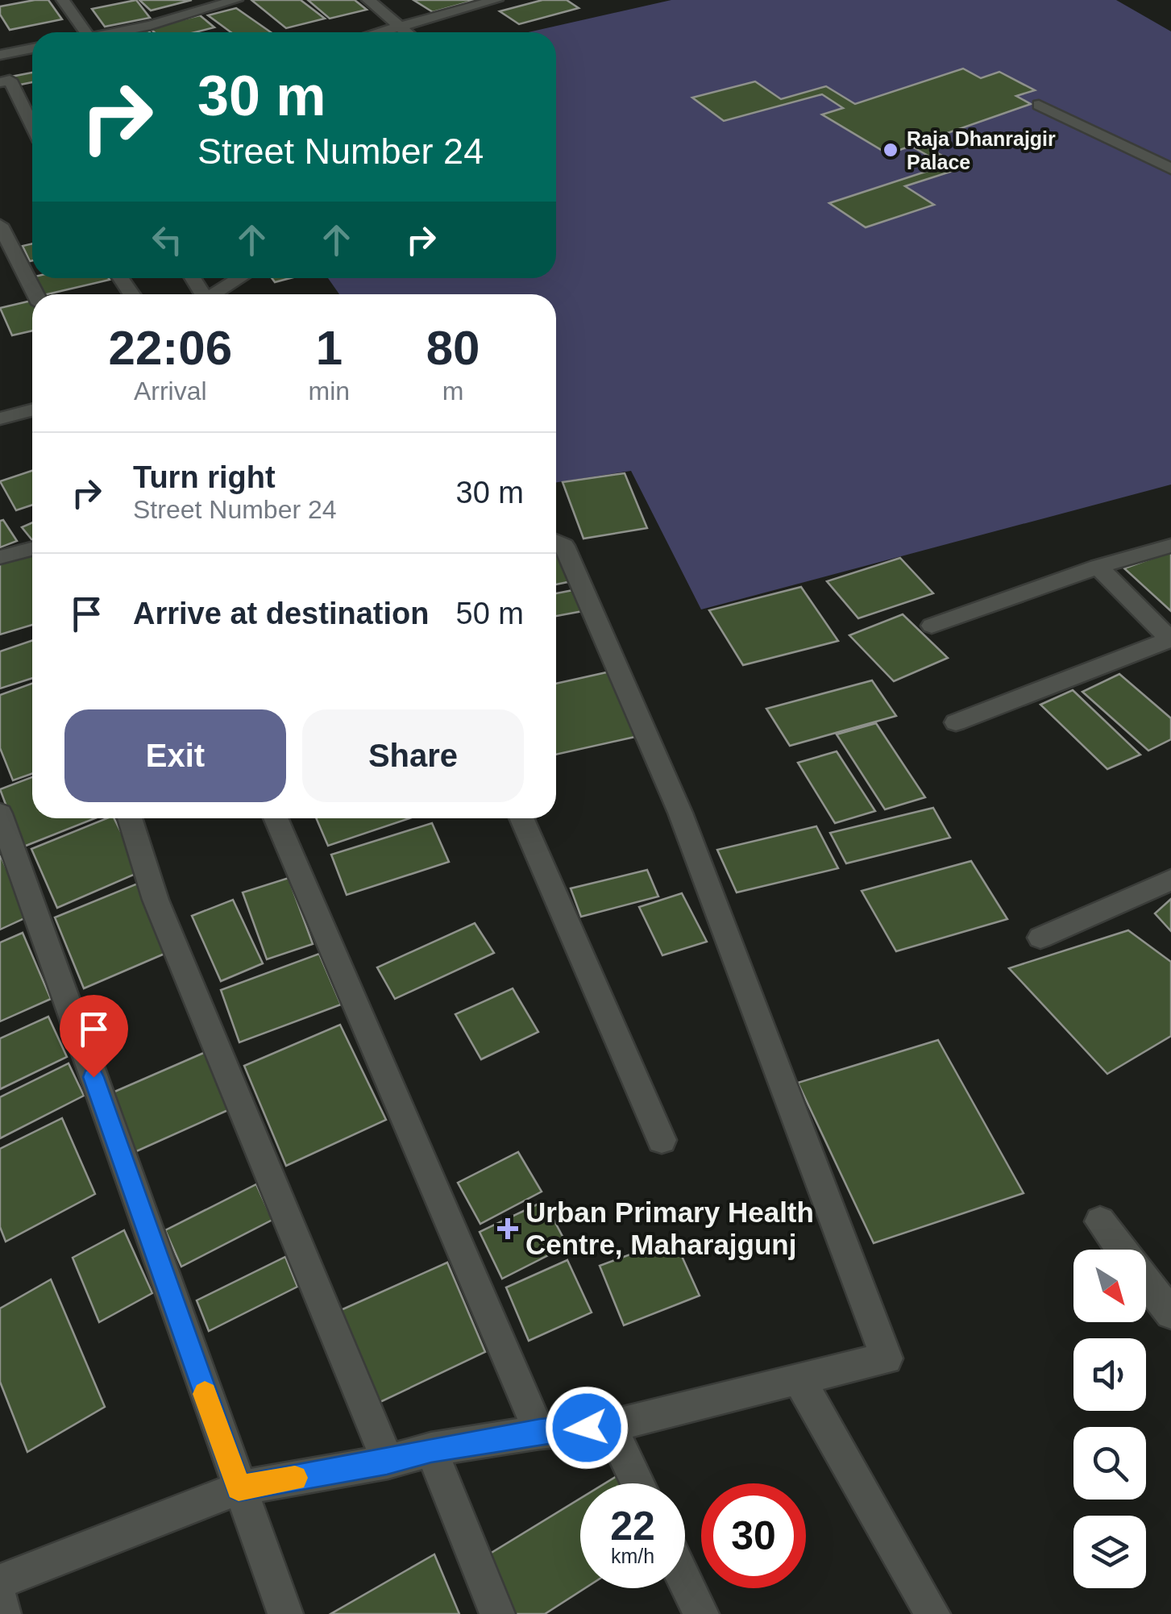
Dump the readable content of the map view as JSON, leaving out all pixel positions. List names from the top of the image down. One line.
{"places":{"other":["Raja Dhanrajgir Palace"],"health":["Urban Primary Health Centre, Maharajgunj"]},"north":"bottom right","page":{"turn":["30 m","Street Number 24"],"eta":["22:06","Arrival","1","min","80","m"],"list":[{"name":"Turn right","note":"Street Number 24","value":"30 m"},{"name":"Arrive at destination","value":"50 m"}],"buttons":["Exit","Share"],"speed":"22 km/h","limit":"30"}}
